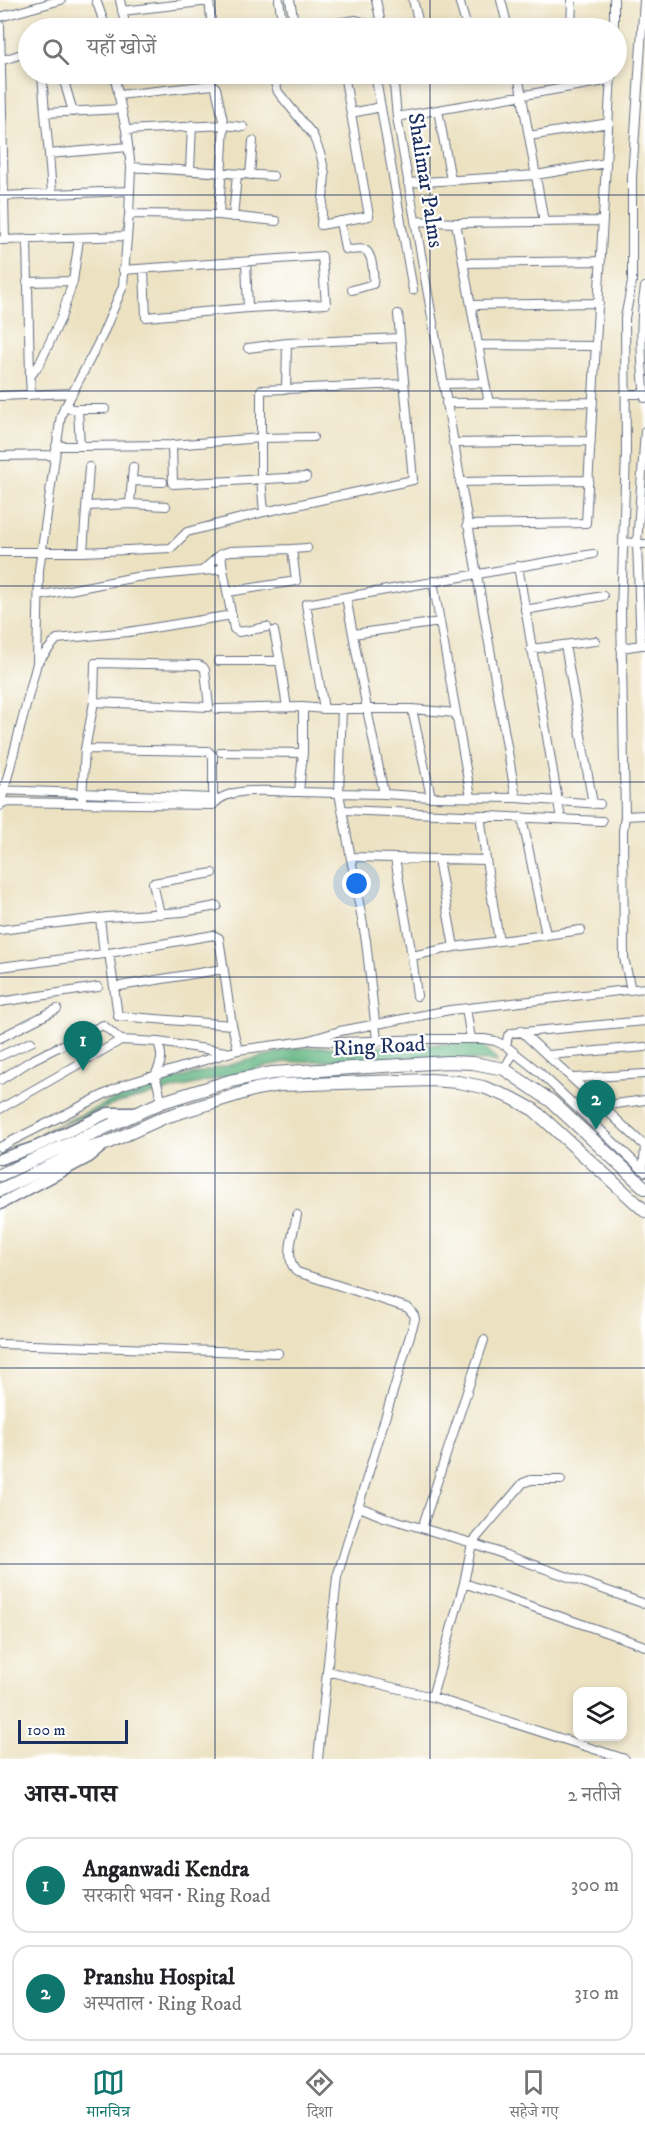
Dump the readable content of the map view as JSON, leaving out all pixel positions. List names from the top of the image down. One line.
{"streets":{"main road":["Ring Road"],"street":["Shalimar Palms"]},"scale_bar":"100 m","page":{"search":"यहाँ खोजें","pins":["1","2"],"scale":"100 m","heading":["आस-पास","2 नतीजे"],"list":[{"mark":"1","name":"Anganwadi Kendra","note":"सरकारी भवन · Ring Road","value":"300 m"},{"mark":"2","name":"Pranshu Hospital","note":"अस्पताल · Ring Road","value":"310 m"}],"nav":["मानचित्र","दिशा","सहेजे गए"]}}
